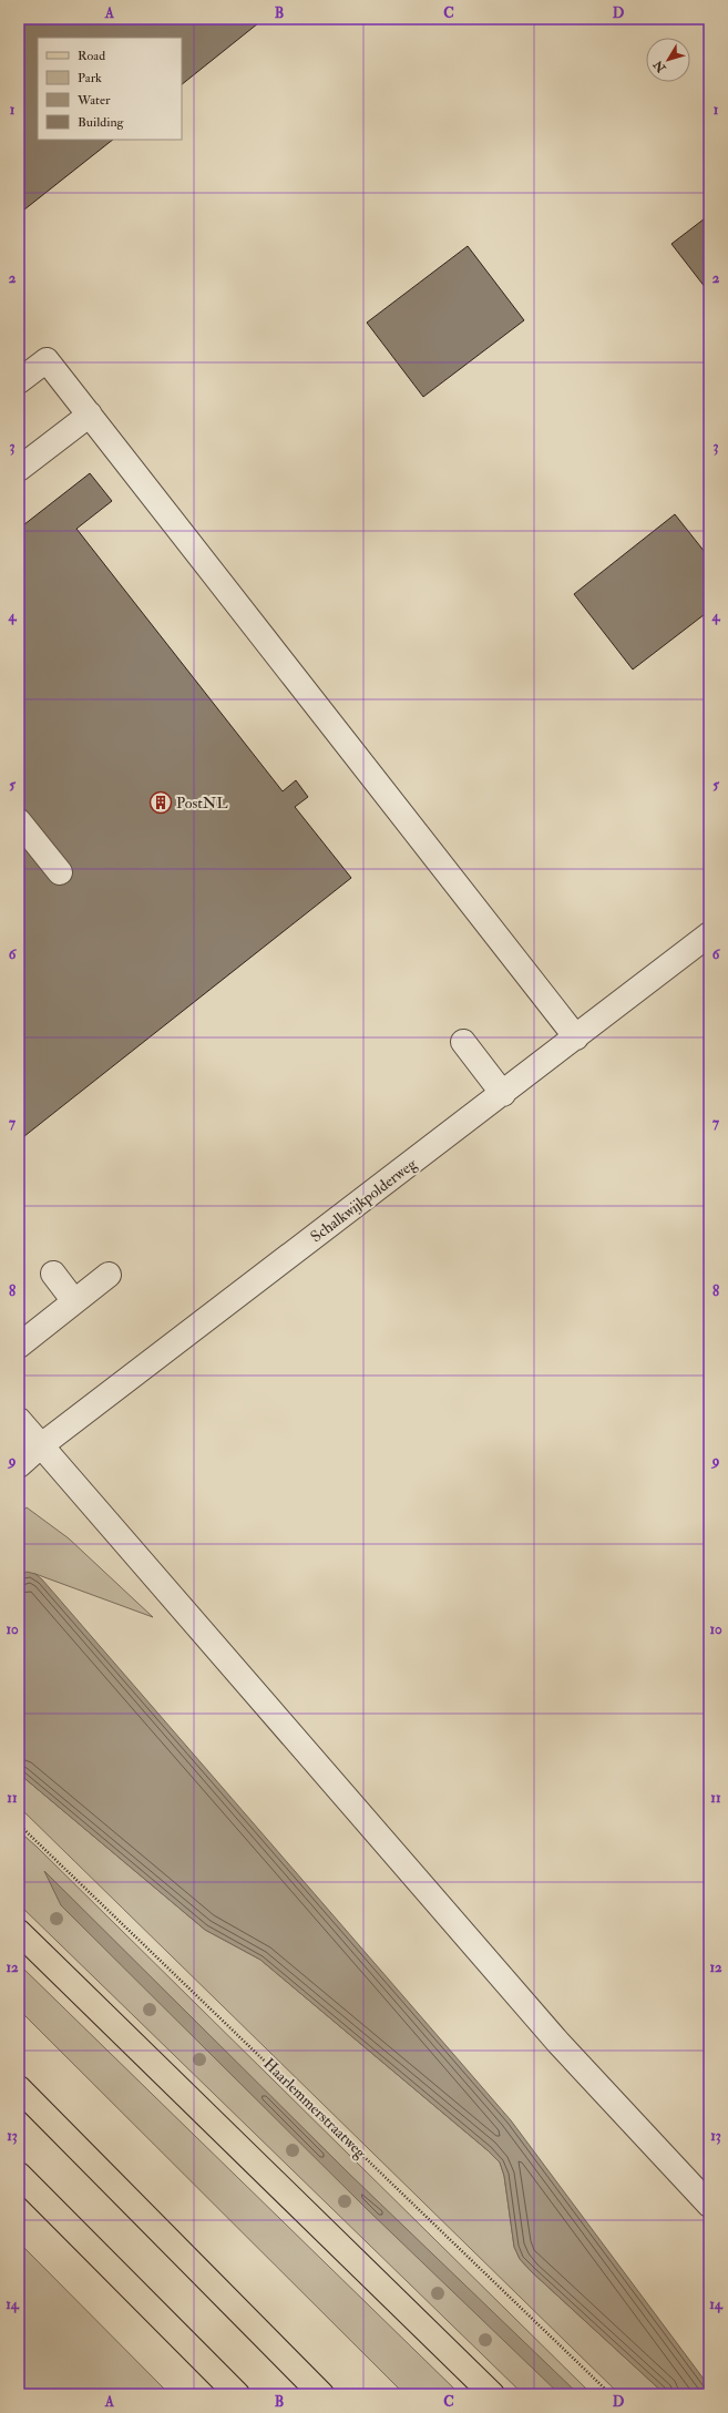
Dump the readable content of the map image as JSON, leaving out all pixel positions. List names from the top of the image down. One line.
{"streets":{"street":["Schalkwijkpolderweg"],"path":["Haarlemmerstraatweg"]},"places":{"building":["PostNL"]},"legend":["Road","Park","Water","Building"],"north":"bottom left","grid":{"columns":["A","B","C","D"],"rows":["1","2","3","4","5","6","7","8","9","10","11","12","13","14"]}}
